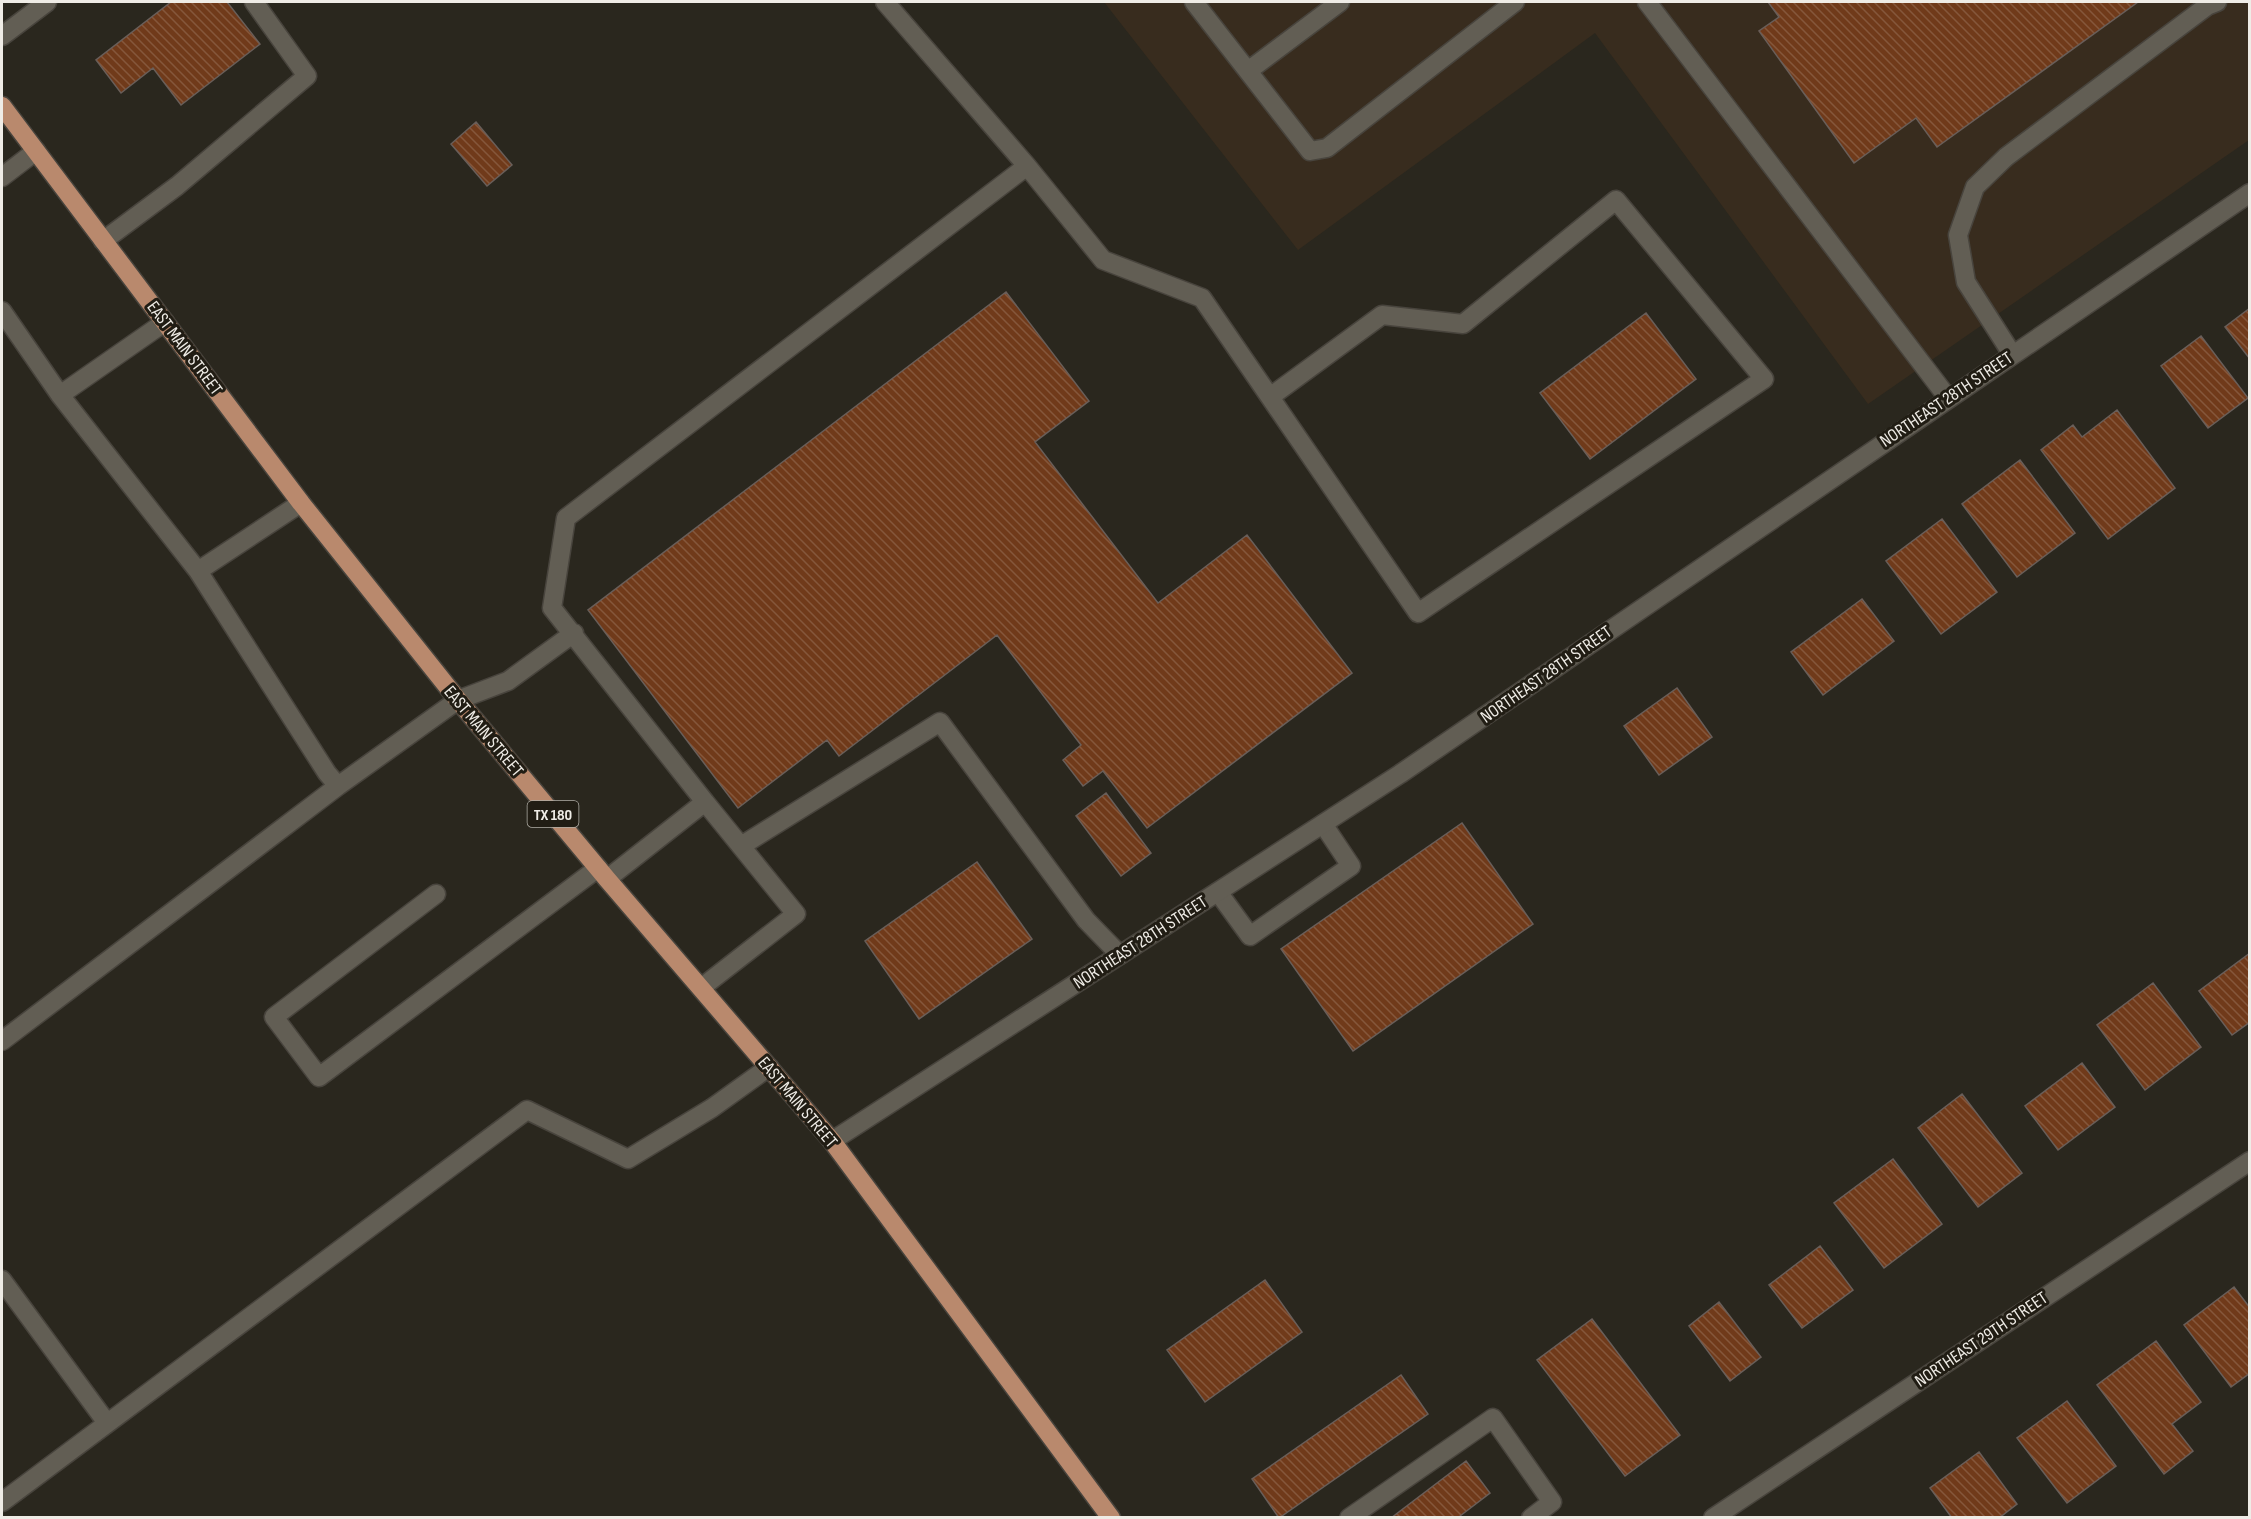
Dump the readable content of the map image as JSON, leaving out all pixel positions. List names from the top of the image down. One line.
{"streets":{"main road":["EAST MAIN STREET","TX 180"],"street":["NORTHEAST 28TH STREET","NORTHEAST 29TH STREET"]},"crossings":[["EAST MAIN STREET","NORTHEAST 28TH STREET"]]}
